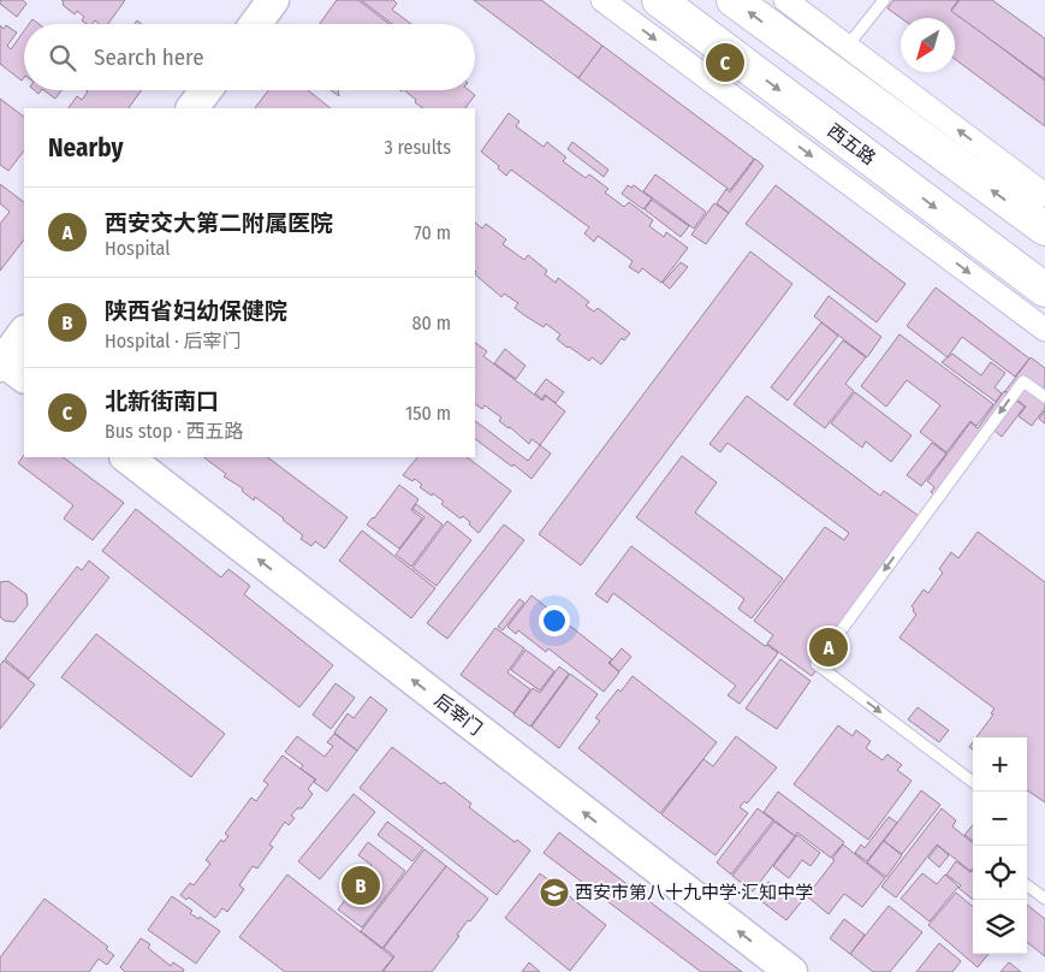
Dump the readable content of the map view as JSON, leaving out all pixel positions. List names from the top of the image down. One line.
{"streets":{"main road":["西五路"],"street":["后宰门"]},"one_way":["后宰门"],"places":{"school or university":["西安市第八十九中学·汇知中学"]},"north":"bottom left","page":{"search":"Search here","pins":["C","A","B"],"heading":["Nearby","3 results"],"list":[{"mark":"A","name":"西安交大第二附属医院","note":"Hospital","value":"70 m"},{"mark":"B","name":"陕西省妇幼保健院","note":"Hospital · 后宰门","value":"80 m"},{"mark":"C","name":"北新街南口","note":"Bus stop · 西五路","value":"150 m"}],"map_buttons":["+","−"]}}
